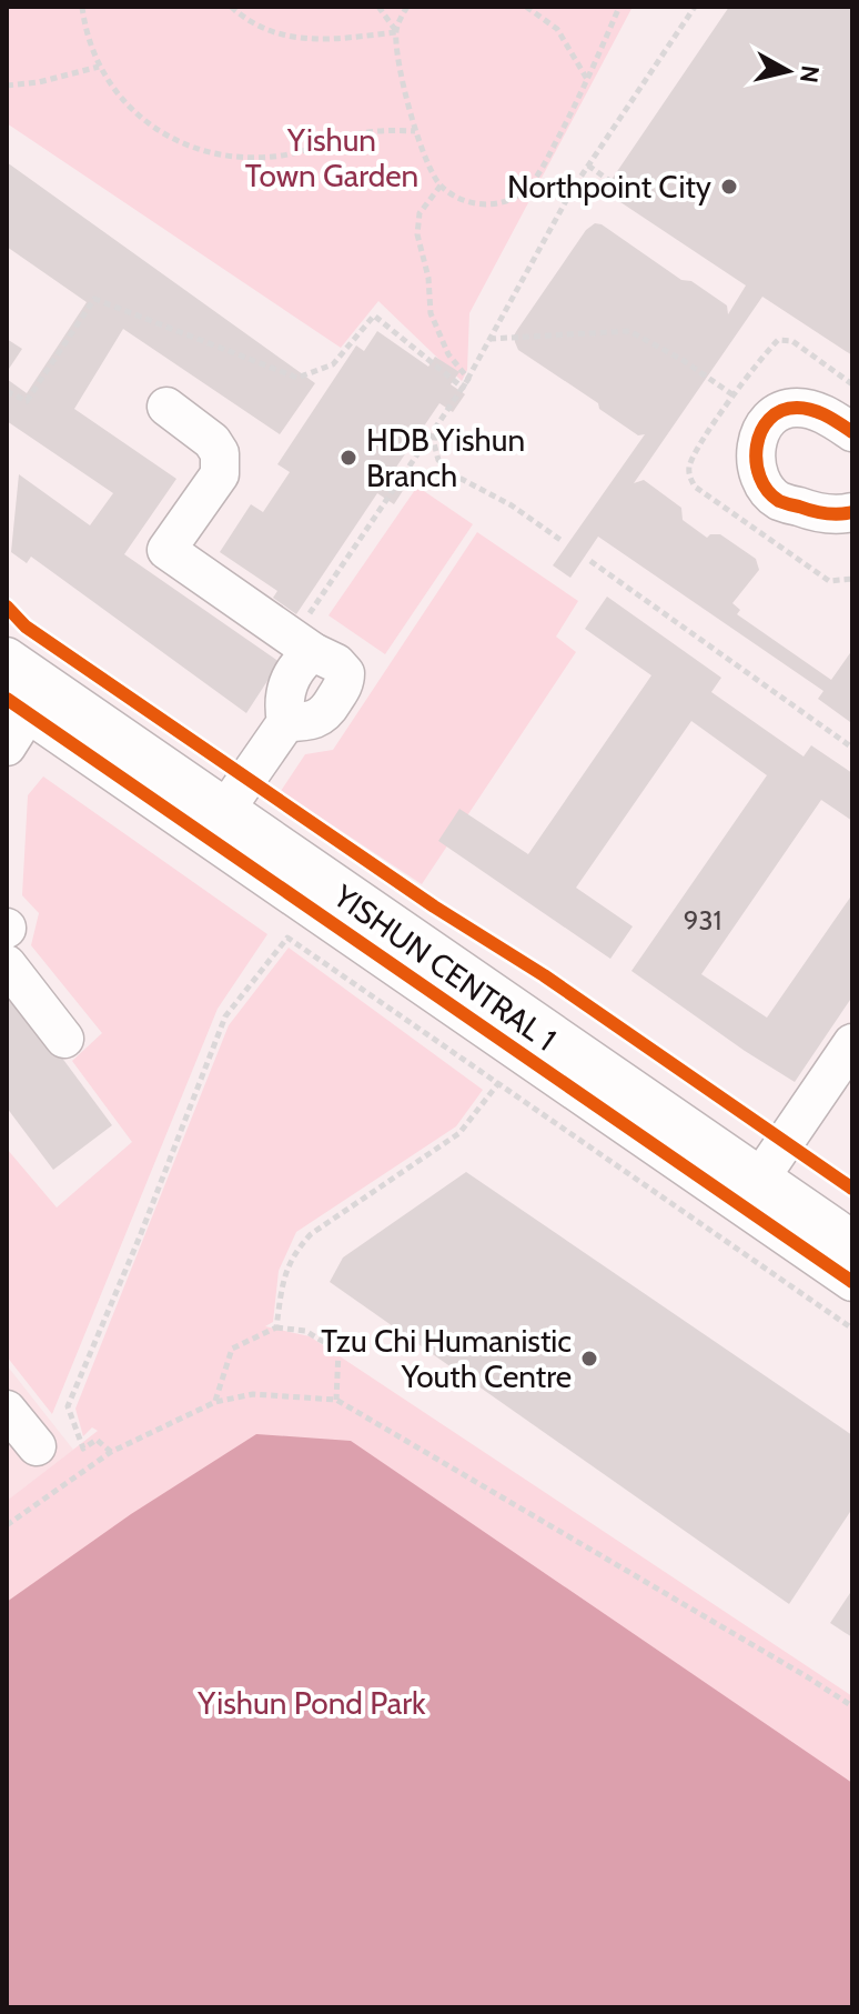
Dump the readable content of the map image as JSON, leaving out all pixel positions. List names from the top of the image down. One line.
{"streets":{"street":["YISHUN CENTRAL 1"]},"parks":["Yishun Town Garden","Yishun Pond Park"],"places":["Northpoint City","HDB Yishun Branch","Tzu Chi Humanistic Youth Centre"],"house_numbers":["931"],"north":"right"}
